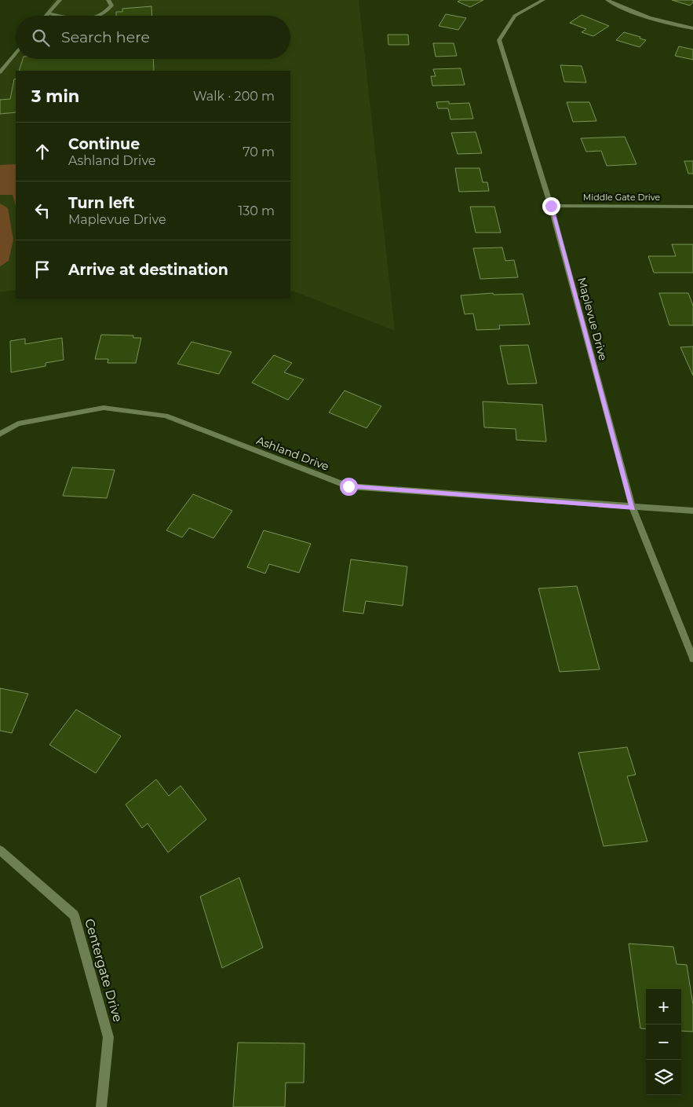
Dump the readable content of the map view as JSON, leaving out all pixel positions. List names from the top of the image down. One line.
{"streets":{"street":["Middle Gate Drive","Maplevue Drive","Ashland Drive","Centergate Drive"]},"crossings":[["Middle Gate Drive","Maplevue Drive"],["Maplevue Drive","Ashland Drive"]],"page":{"search":"Search here","heading":["3 min","Walk · 200 m"],"list":[["Continue","Ashland Drive","70 m"],["Turn left","Maplevue Drive","130 m"],"Arrive at destination"],"map_buttons":["+","−"]}}
